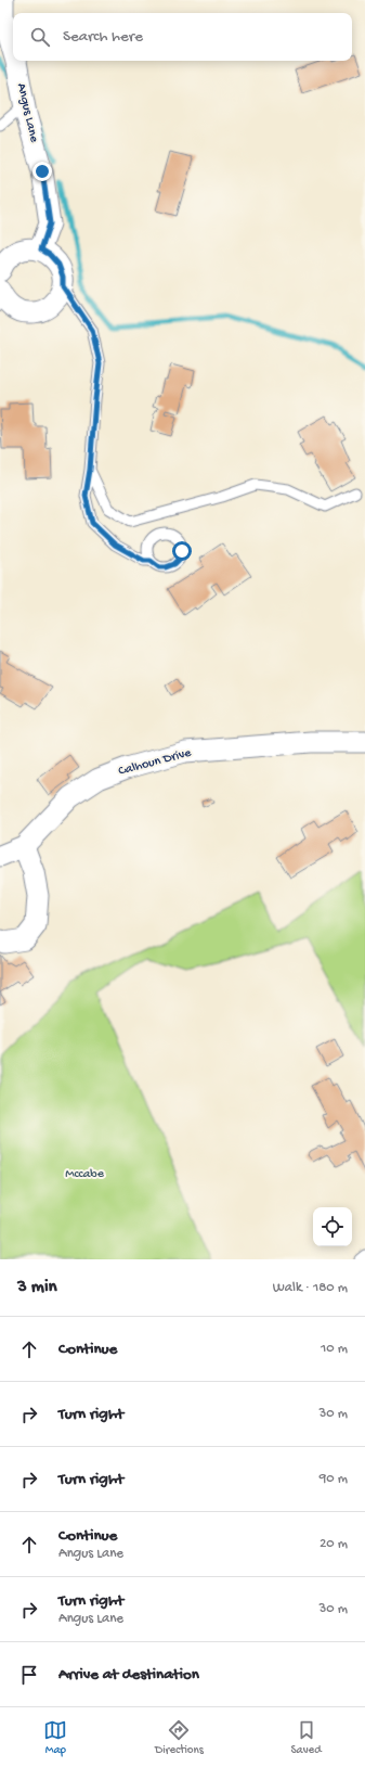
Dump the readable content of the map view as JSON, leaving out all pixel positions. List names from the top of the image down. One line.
{"streets":{"street":["Angus Lane","Calhoun Drive"]},"parks":["Mccabe"],"page":{"search":"Search here","heading":["3 min","Walk · 180 m"],"list":[["Continue","10 m"],["Turn right","30 m"],["Turn right","90 m"],["Continue","Angus Lane","20 m"],["Turn right","Angus Lane","30 m"],"Arrive at destination"],"nav":["Map","Directions","Saved"]}}
